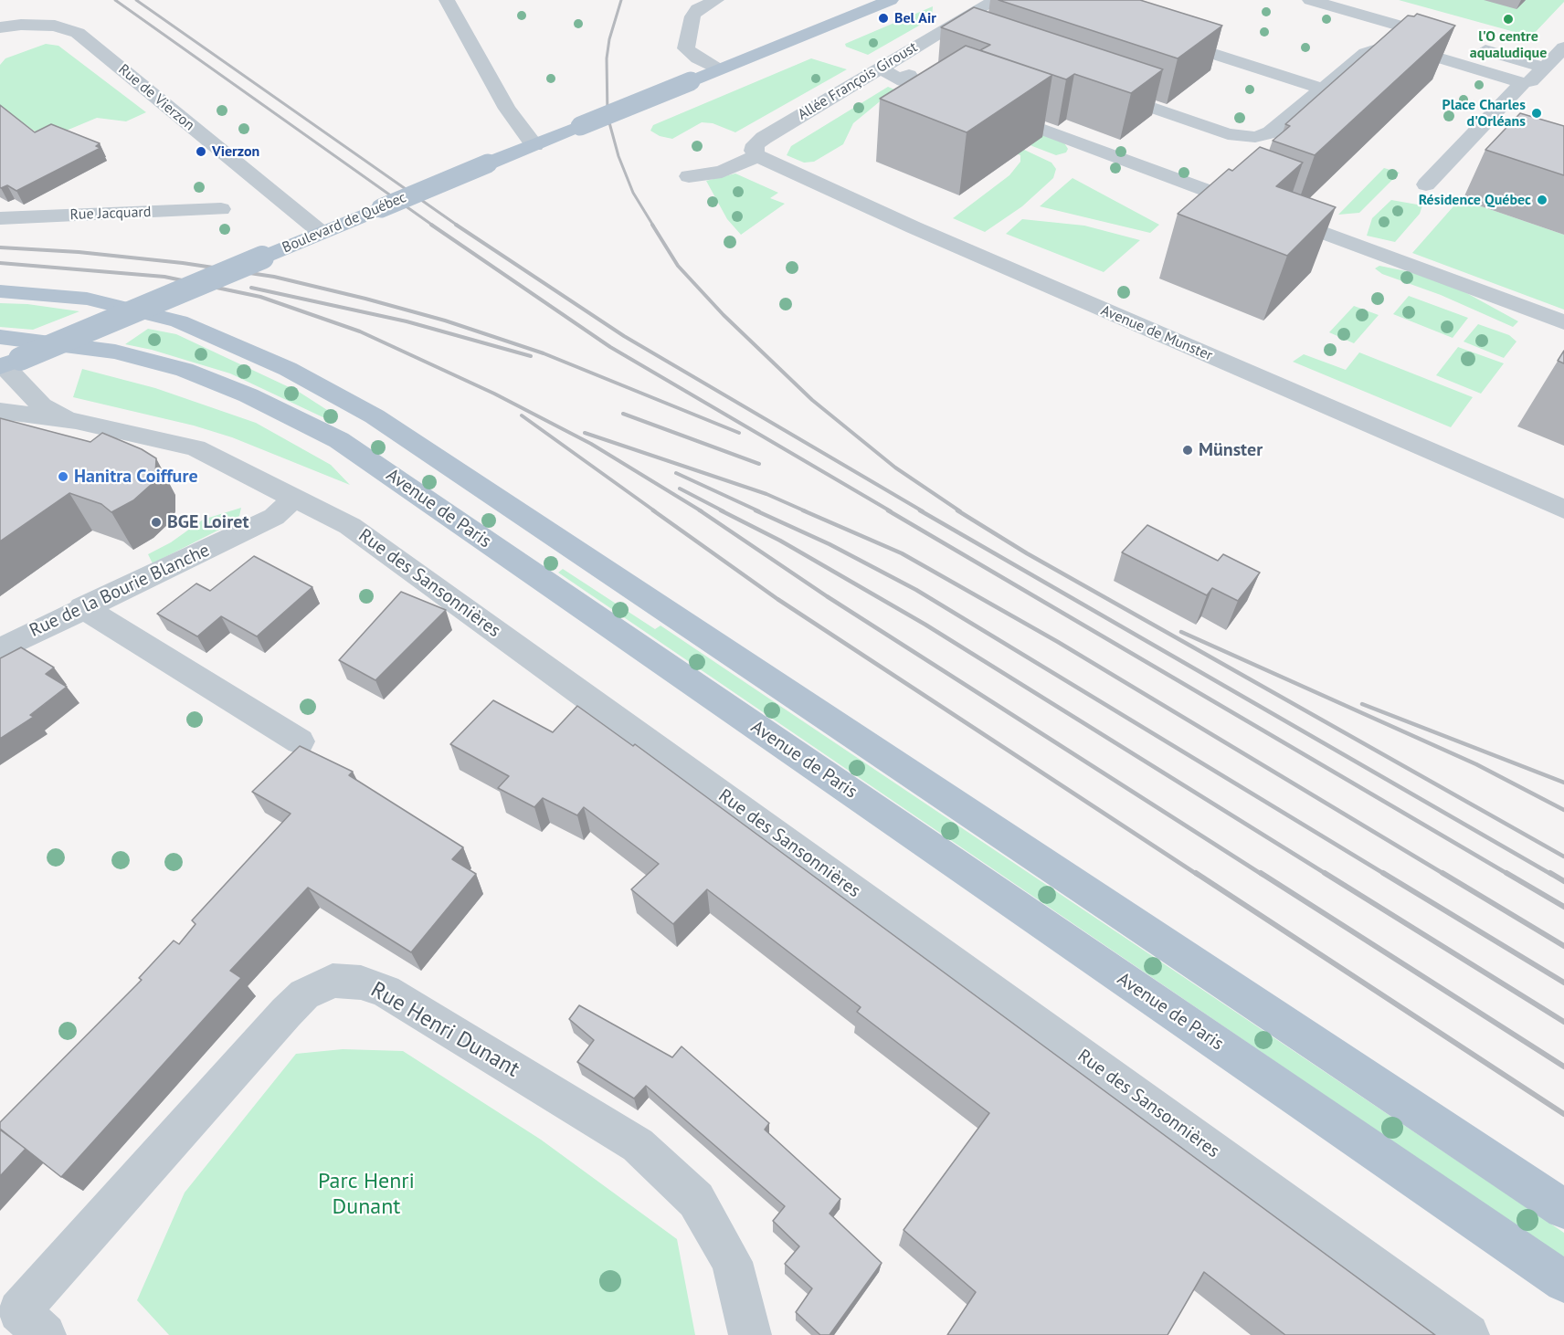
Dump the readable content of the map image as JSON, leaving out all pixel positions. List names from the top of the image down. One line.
{"streets":{"main road":["Boulevard de Québec","Avenue de Paris"],"street":["Allée François Giroust","Rue de Vierzon","Rue Jacquard","Avenue de Munster","Rue des Sansonnières","Rue de la Bourie Blanche","Rue Henri Dunant"]},"crossings":[["Allée François Giroust","Avenue de Munster"],["Rue de Vierzon","Boulevard de Québec"],["Boulevard de Québec","Avenue de Paris"],["Boulevard de Québec","Rue des Sansonnières"],["Avenue de Paris","Rue des Sansonnières"],["Rue des Sansonnières","Rue de la Bourie Blanche"]],"parks":["Parc Henri Dunant"],"places":["Bel Air","l'O centre aqualudique","Place Charles d'Orléans","Vierzon","Résidence Québec","Münster","Hanitra Coiffure","BGE Loiret"]}
